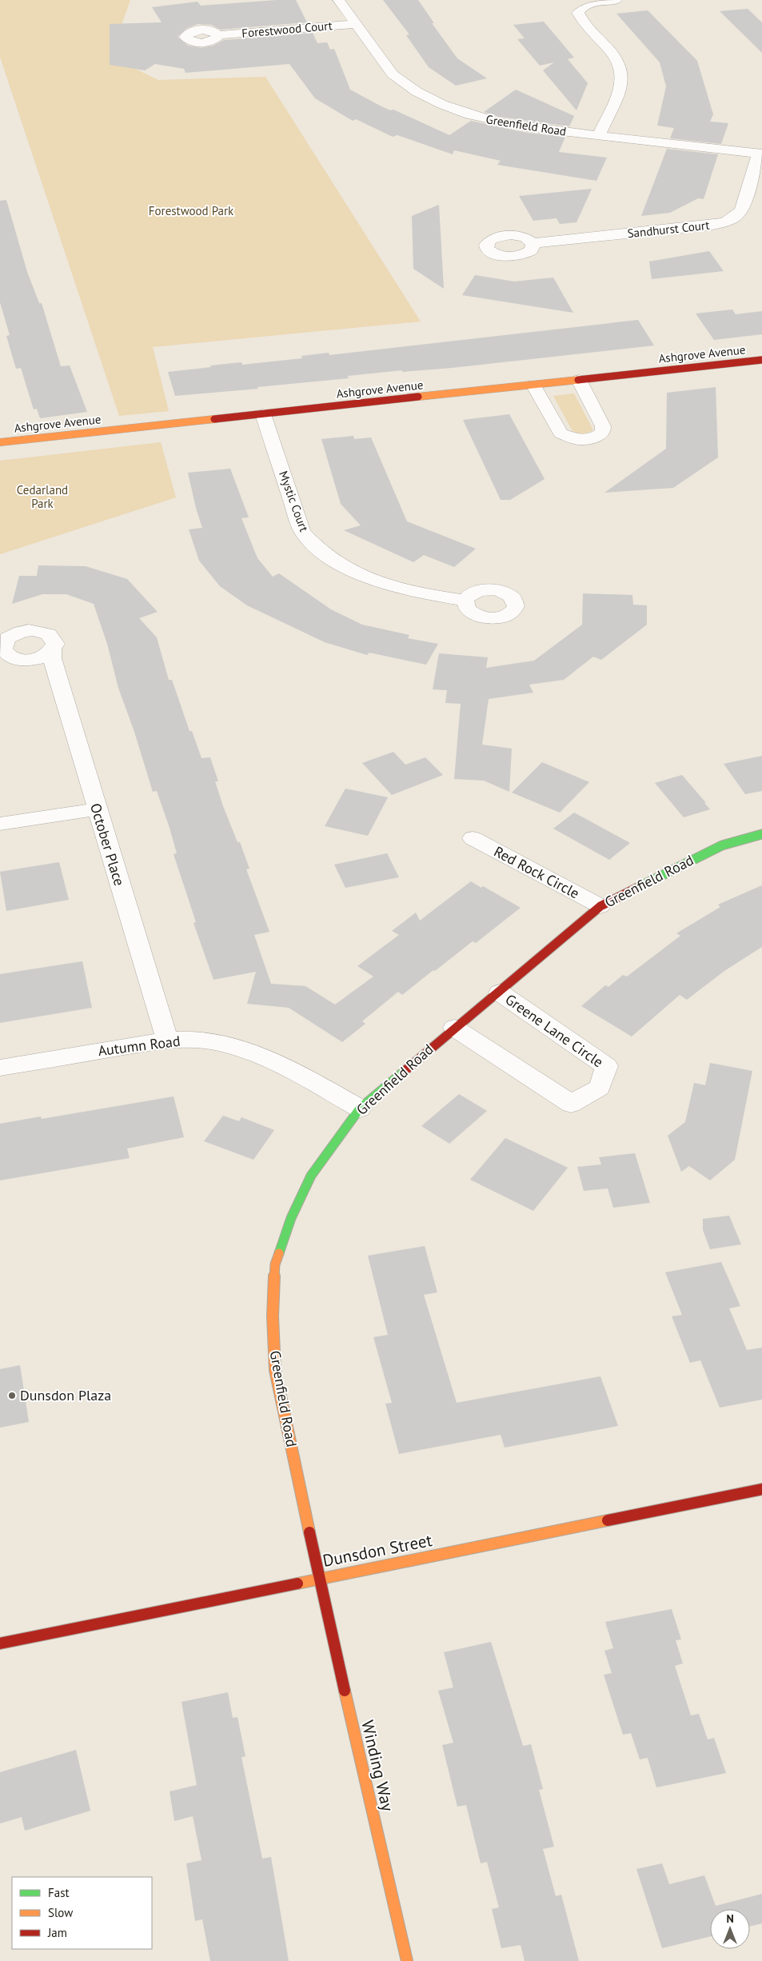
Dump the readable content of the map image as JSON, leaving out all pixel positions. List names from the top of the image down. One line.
{"streets":{"street":["Forestwood Court","Greenfield Road","Sandhurst Court","Ashgrove Avenue","Mystic Court","October Place","Red Rock Circle","Greene Lane Circle","Autumn Road","Dunsdon Street","Winding Way"]},"crossings":[["Forestwood Court","Greenfield Road"],["Greenfield Road","Sandhurst Court"],["Greenfield Road","Red Rock Circle"],["Greenfield Road","Greene Lane Circle"],["Greenfield Road","Autumn Road"],["Greenfield Road","Dunsdon Street"],["Greenfield Road","Winding Way"],["Ashgrove Avenue","Mystic Court"],["October Place","Autumn Road"],["Dunsdon Street","Winding Way"]],"parks":["Forestwood Park","Cedarland Park"],"places":["Dunsdon Plaza"],"legend":["Fast","Slow","Jam"],"north":"top"}
